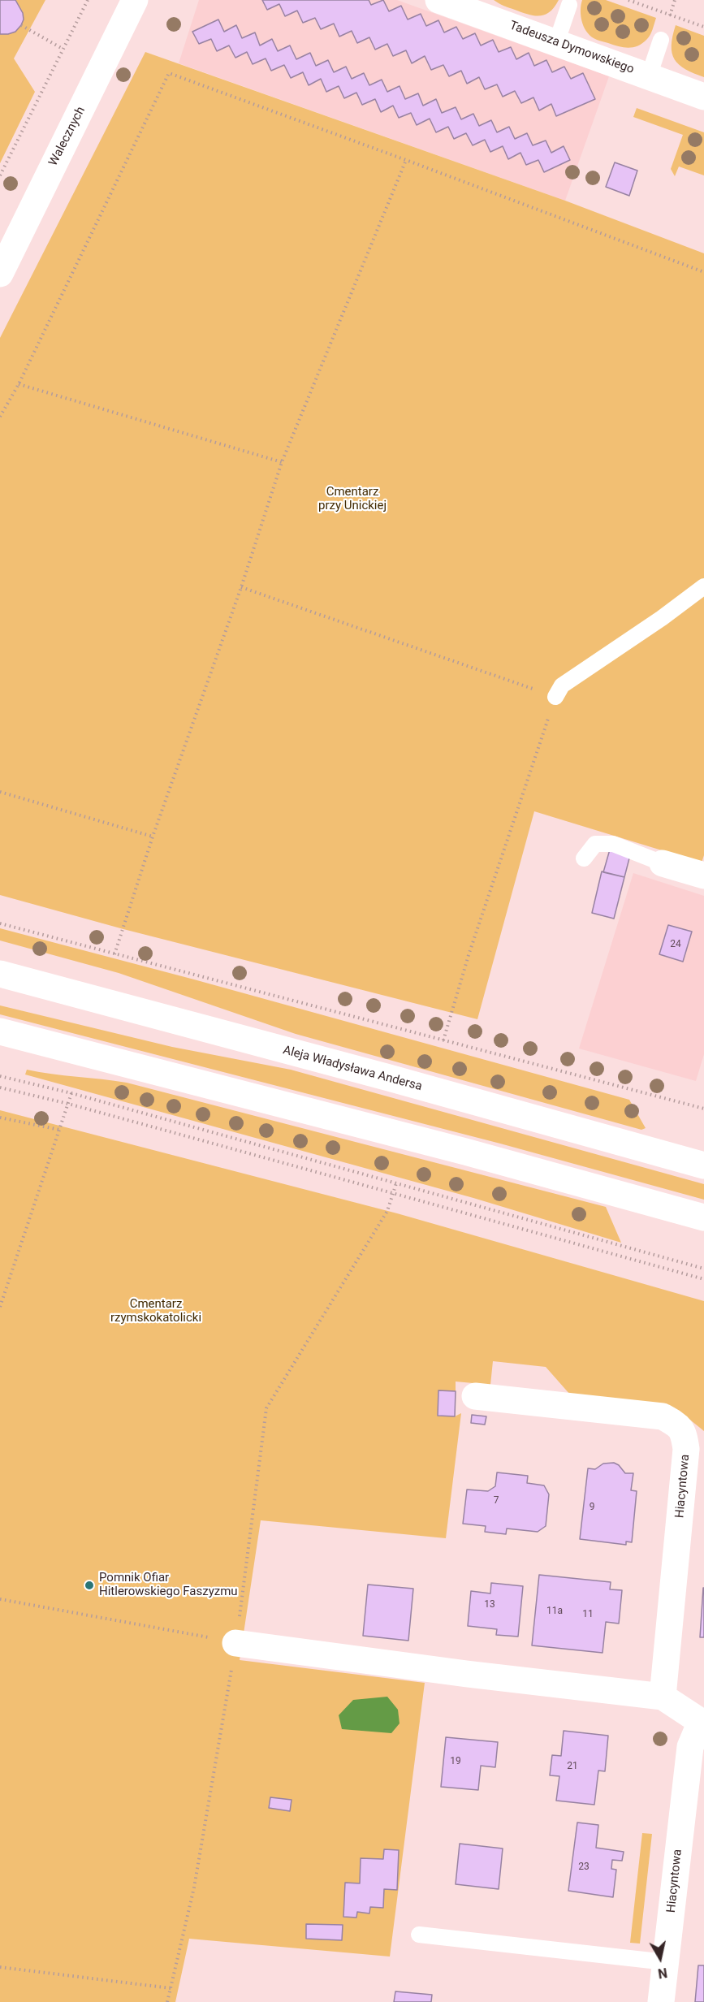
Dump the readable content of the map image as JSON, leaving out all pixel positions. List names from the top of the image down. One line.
{"streets":{"street":["Tadeusza Dymowskiego","Walecznych","Aleja Władysława Andersa","Hiacyntowa"]},"parks":["Cmentarz przy Unickiej","Cmentarz rzymskokatolicki"],"places":["Pomnik Ofiar Hitlerowskiego Faszyzmu"],"house_numbers":["24","7","9","13","11a","11","19","21","23"],"north":"bottom"}
